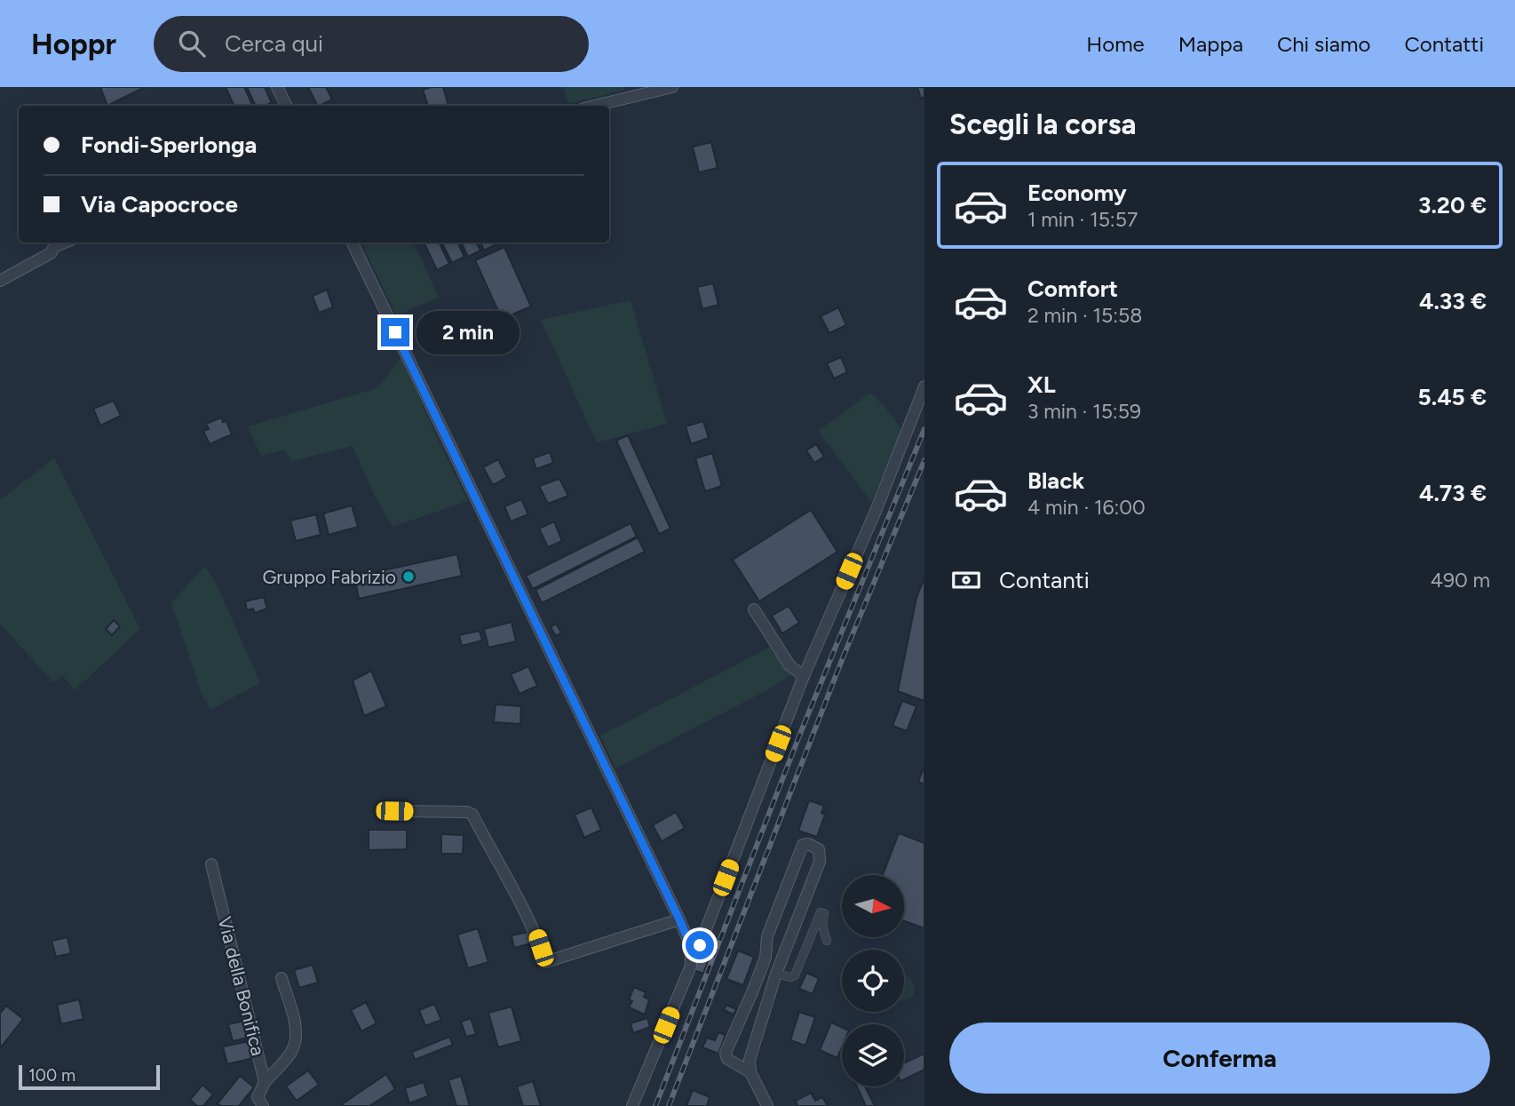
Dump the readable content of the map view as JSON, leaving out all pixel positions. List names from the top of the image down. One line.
{"streets":{"street":["Via della Bonifica"]},"places":["Gruppo Fabrizio"],"scale_bar":"100 m","north":"right","page":{"header":"Hoppr","search":"Cerca qui","nav":["Home","Mappa","Chi siamo","Contatti"],"heading":"Scegli la corsa","banner":["Fondi-Sperlonga","Via Capocroce"],"list":[{"name":"Economy","note":"1 min · 15:57","value":"3.20 €"},{"name":"Comfort","note":"2 min · 15:58","value":"4.33 €"},{"name":"XL","note":"3 min · 15:59","value":"5.45 €"},{"name":"Black","note":"4 min · 16:00","value":"4.73 €"}],"bubble":"2 min","pay":["Contanti","490 m"],"buttons":"Conferma","scale":"100 m"}}
